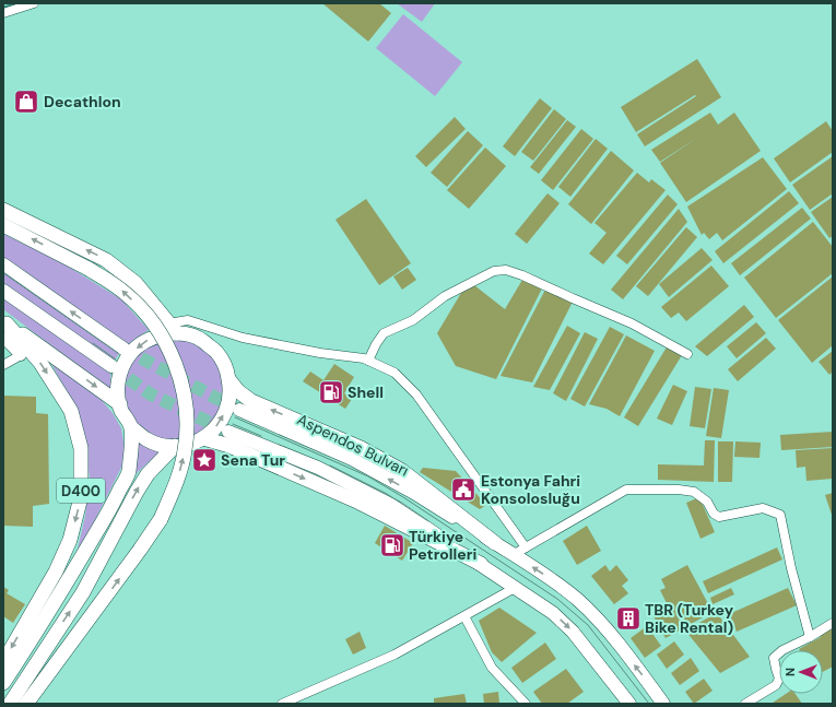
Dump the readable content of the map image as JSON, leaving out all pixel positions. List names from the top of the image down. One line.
{"streets":{"highway":["D400"],"main road":["Aspendos Bulvarı"]},"places":{"shop":["Decathlon"],"fuel station":["Shell","Türkiye Petrolleri"],"place":["Sena Tur"],"public building":["Estonya Fahri Konsolosluğu"],"building":["TBR (Turkey Bike Rental)"]},"north":"left"}
